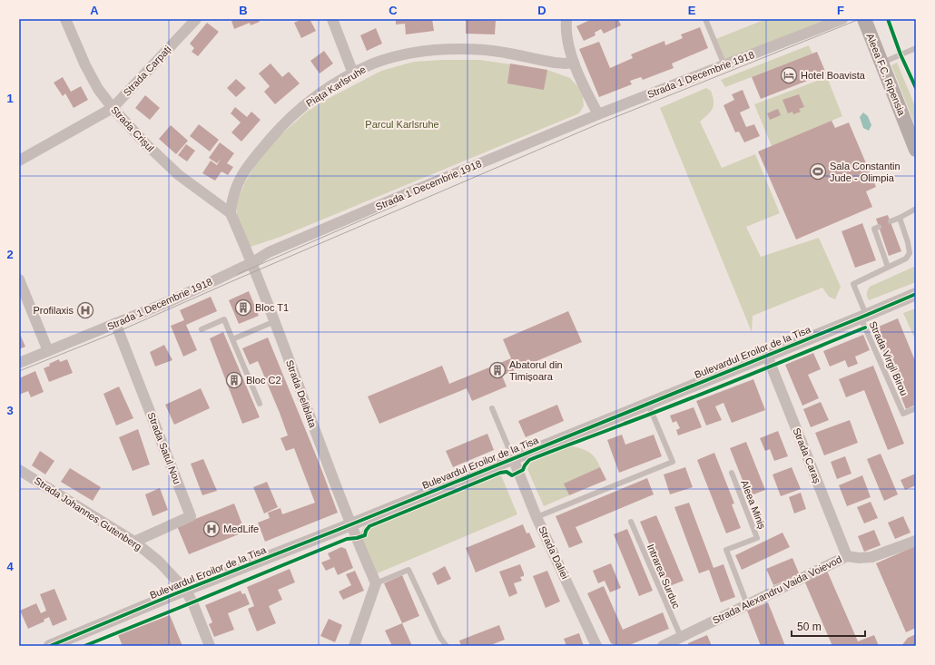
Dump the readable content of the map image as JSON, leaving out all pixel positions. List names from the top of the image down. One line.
{"streets":{"main road":["Aleea F.C. Ripensia"],"street":["Strada Carpați","Strada 1 Decembrie 1918","Piața Karlsruhe","Strada Crișul","Bulevardul Eroilor de la Tisa","Strada Deliblata","Strada Satul Nou","Strada Caraș","Strada Johannes Gutenberg","Strada Daliei","Strada Alexandru Vaida Voievod"],"lane":["Strada Virgil Birou","Aleea Miniș","Intrarea Surduc"]},"crossings":[["Strada Carpați","Strada Crișul"],["Strada 1 Decembrie 1918","Strada Deliblata"],["Strada 1 Decembrie 1918","Strada Satul Nou"],["Piața Karlsruhe","Strada Crișul"],["Bulevardul Eroilor de la Tisa","Strada Virgil Birou"],["Bulevardul Eroilor de la Tisa","Strada Deliblata"],["Bulevardul Eroilor de la Tisa","Strada Caraș"],["Bulevardul Eroilor de la Tisa","Strada Johannes Gutenberg"],["Bulevardul Eroilor de la Tisa","Strada Daliei"],["Strada Satul Nou","Strada Johannes Gutenberg"],["Strada Caraș","Strada Alexandru Vaida Voievod"],["Aleea Miniș","Strada Alexandru Vaida Voievod"],["Intrarea Surduc","Strada Alexandru Vaida Voievod"]],"parks":["Parcul Karlsruhe"],"places":{"hotel":["Hotel Boavista"],"sports":["Sala Constantin Jude - Olimpia"],"building":["Bloc T1","Abatorul din Timișoara","Bloc C2"],"hospital":["Profilaxis","MedLife"]},"scale_bar":"50 m","grid":{"columns":["A","B","C","D","E","F"],"rows":["1","2","3","4"]}}
